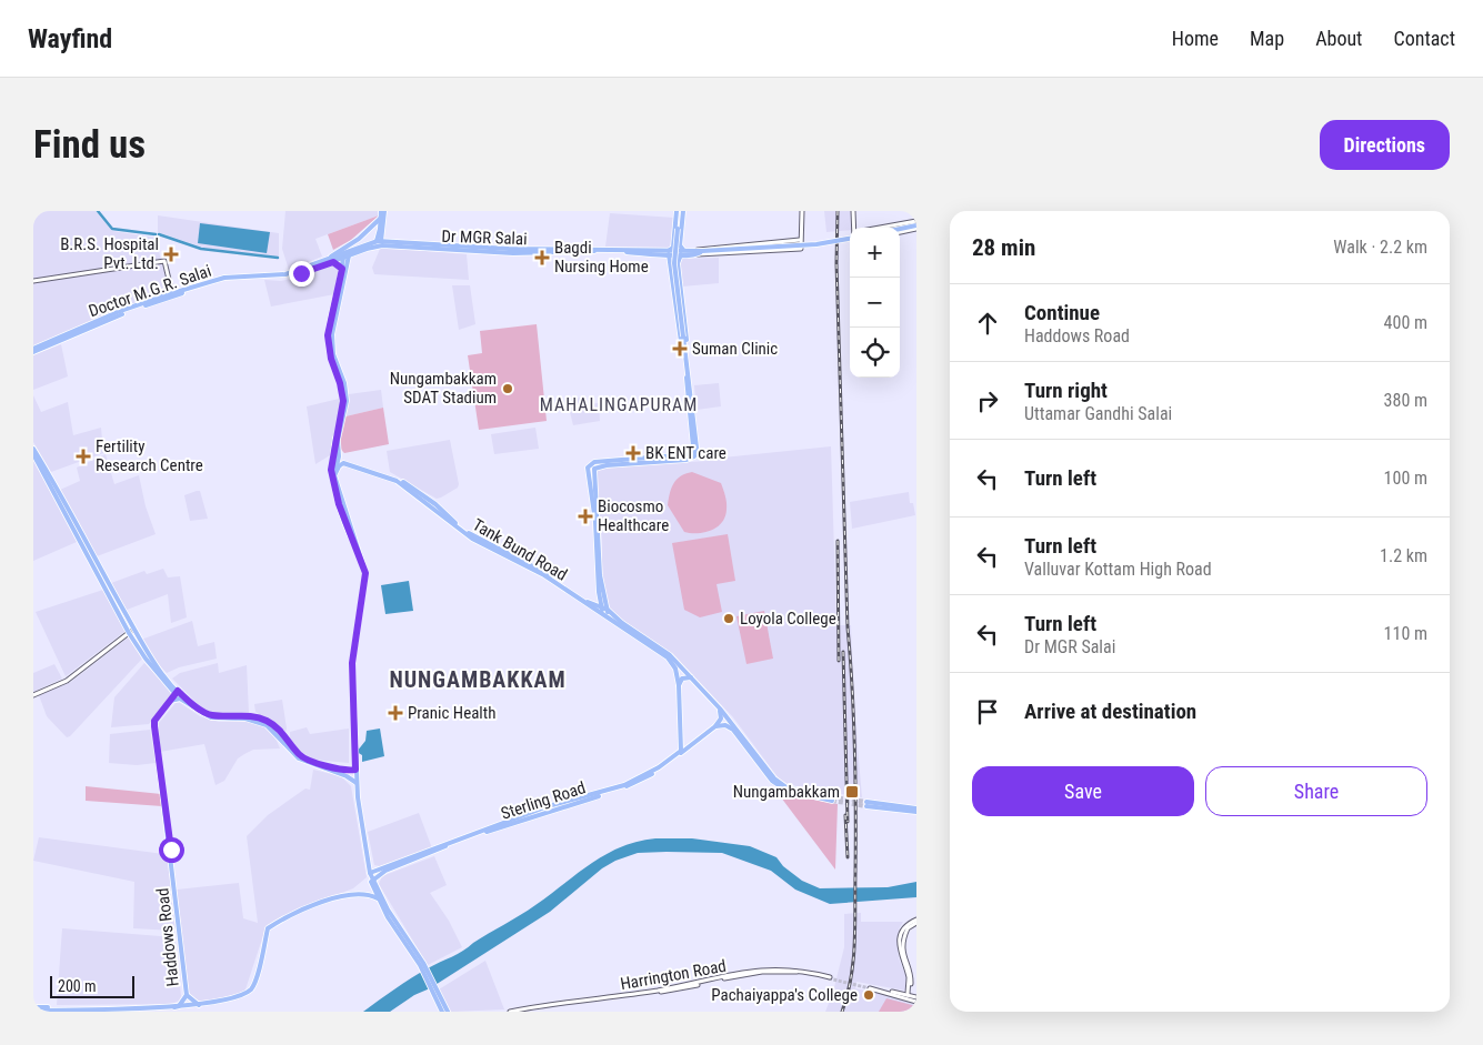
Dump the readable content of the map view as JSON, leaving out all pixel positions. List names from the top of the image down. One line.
{"streets":{"main road":["Dr MGR Salai","Doctor M.G.R. Salai","Tank Bund Road","Sterling Road","Haddows Road"],"street":["Harrington Road"]},"crossings":[["Dr MGR Salai","Doctor M.G.R. Salai"]],"districts":["MAHALINGAPURAM","NUNGAMBAKKAM"],"places":{"health":["B.R.S. Hospital Pvt. Ltd.","Bagdi Nursing Home","Suman Clinic","BK ENT care","Fertility Research Centre","Biocosmo Healthcare","Pranic Health"],"other":["Nungambakkam SDAT Stadium","Loyola College","Pachaiyappa's College"],"transit":["Nungambakkam"]},"scale_bar":"200 m","page":{"header":"Wayfind","nav":["Home","Map","About","Contact"],"buttons":["Directions",["Save","Share"]],"title":"Find us","heading":["28 min","Walk · 2.2 km"],"map_buttons":["+","−"],"list":[["Continue","Haddows Road","400 m"],["Turn right","Uttamar Gandhi Salai","380 m"],["Turn left","100 m"],["Turn left","Valluvar Kottam High Road","1.2 km"],["Turn left","Dr MGR Salai","110 m"],"Arrive at destination"],"scale":"200 m"}}
